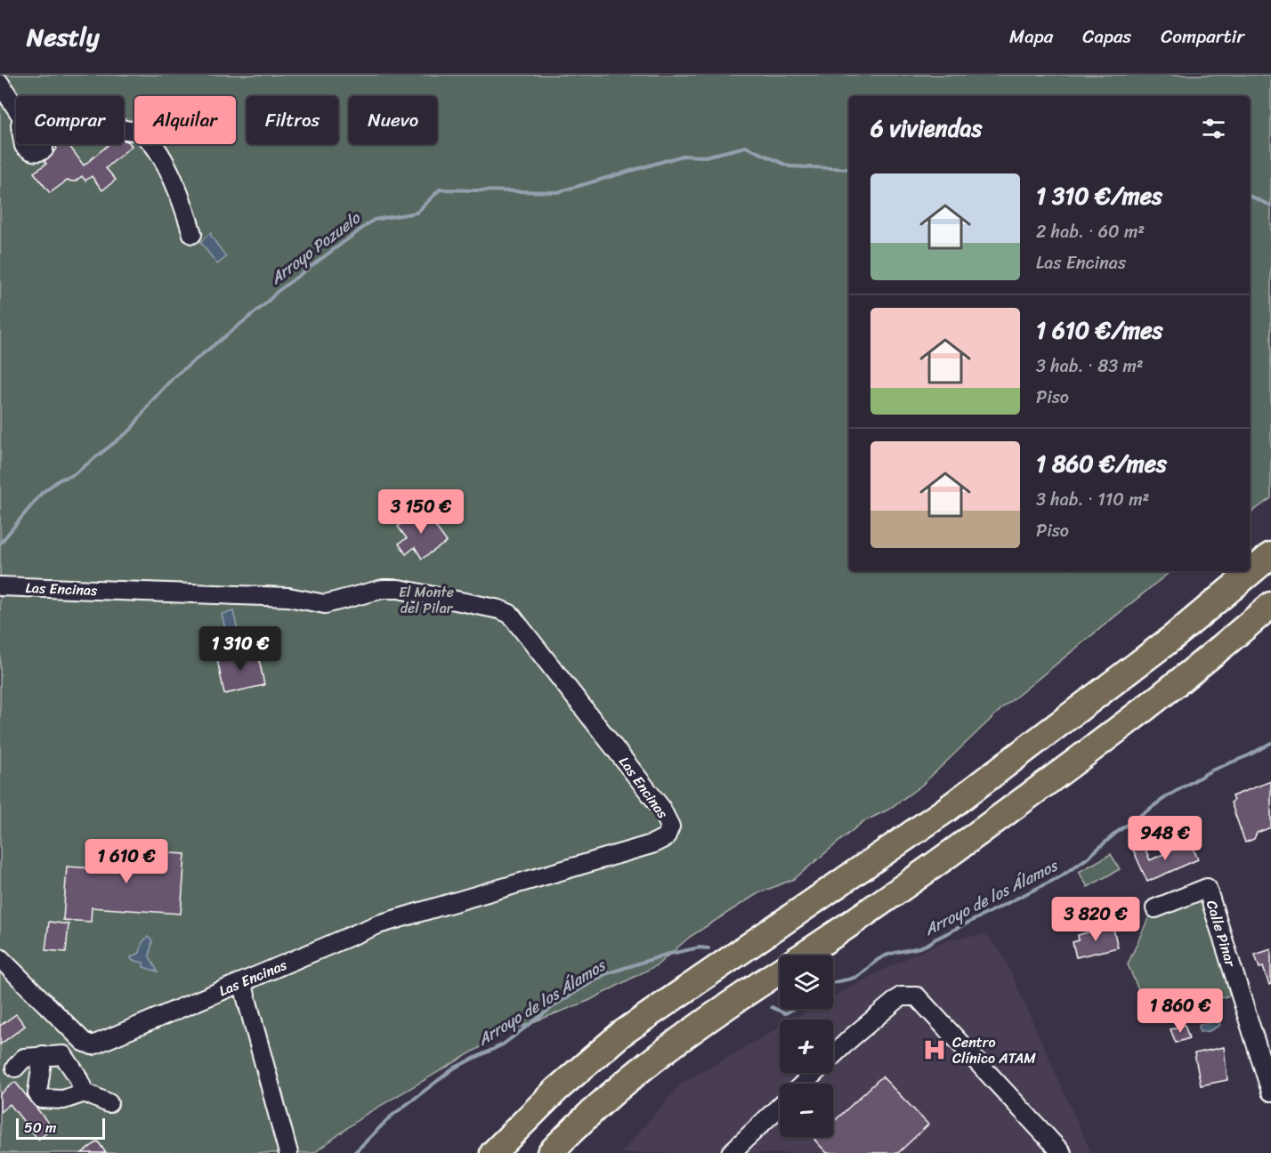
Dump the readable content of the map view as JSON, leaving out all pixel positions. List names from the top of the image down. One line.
{"streets":{"street":["Las Encinas","Calle Pinar"]},"water":["Arroyo Pozuelo","Arroyo de los Álamos"],"parks":["El Monte del Pilar"],"places":{"hospital":["Centro Clínico ATAM"]},"scale_bar":"50 m","page":{"header":"Nestly","nav":["Mapa","Capas","Compartir"],"chip":["Comprar","Alquilar","Filtros","Nuevo"],"heading":"6 viviendas","list":[{"name":"1 310 €/mes","note":"2 hab. · 60 m² · Las Encinas"},{"name":"1 610 €/mes","note":"3 hab. · 83 m² · Piso"},{"name":"1 860 €/mes","note":"3 hab. · 110 m² · Piso"}],"price":["3 150 €","1 310 €","948 €","1 610 €","3 820 €","1 860 €"],"map_buttons":["+","−"],"scale":"50 m"}}
